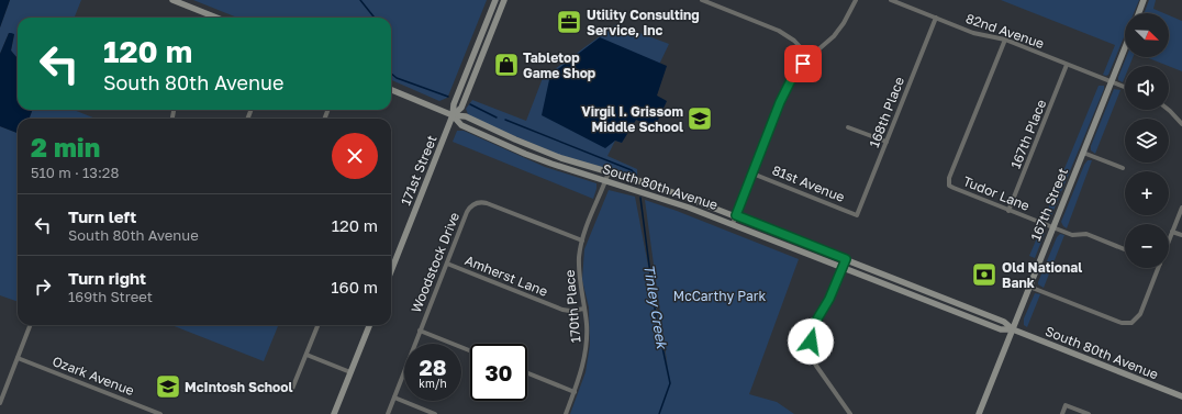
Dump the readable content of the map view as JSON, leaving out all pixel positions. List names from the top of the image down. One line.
{"streets":{"street":["82nd Avenue","168th Place","167th Place","171st Street","81st Avenue","South 80th Avenue","Tudor Lane","167th Street","Woodstock Drive","Amherst Lane","170th Place","Ozark Avenue"]},"crossings":[["82nd Avenue","168th Place"],["82nd Avenue","167th Place"],["82nd Avenue","Tudor Lane"],["82nd Avenue","167th Street"],["168th Place","81st Avenue"],["167th Place","Tudor Lane"],["171st Street","South 80th Avenue"],["South 80th Avenue","167th Street"],["South 80th Avenue","170th Place"],["Tudor Lane","167th Street"],["Woodstock Drive","Amherst Lane"],["Woodstock Drive","170th Place"],["Amherst Lane","170th Place"]],"water":["Tinley Creek"],"parks":["McCarthy Park"],"places":{"office":["Utility Consulting Service, Inc"],"shop":["Tabletop Game Shop"],"school or university":["Virgil I. Grissom Middle School","McIntosh School"],"bank":["Old National Bank"]},"north":"bottom right","page":{"map_buttons":["+","−"],"turn":["120 m","South 80th Avenue"],"heading":["2 min","510 m · 13:28"],"list":[{"name":"Turn left","note":"South 80th Avenue","value":"120 m"},{"name":"Turn right","note":"169th Street","value":"160 m"}],"speed":"28 km/h","limit":"30"}}
